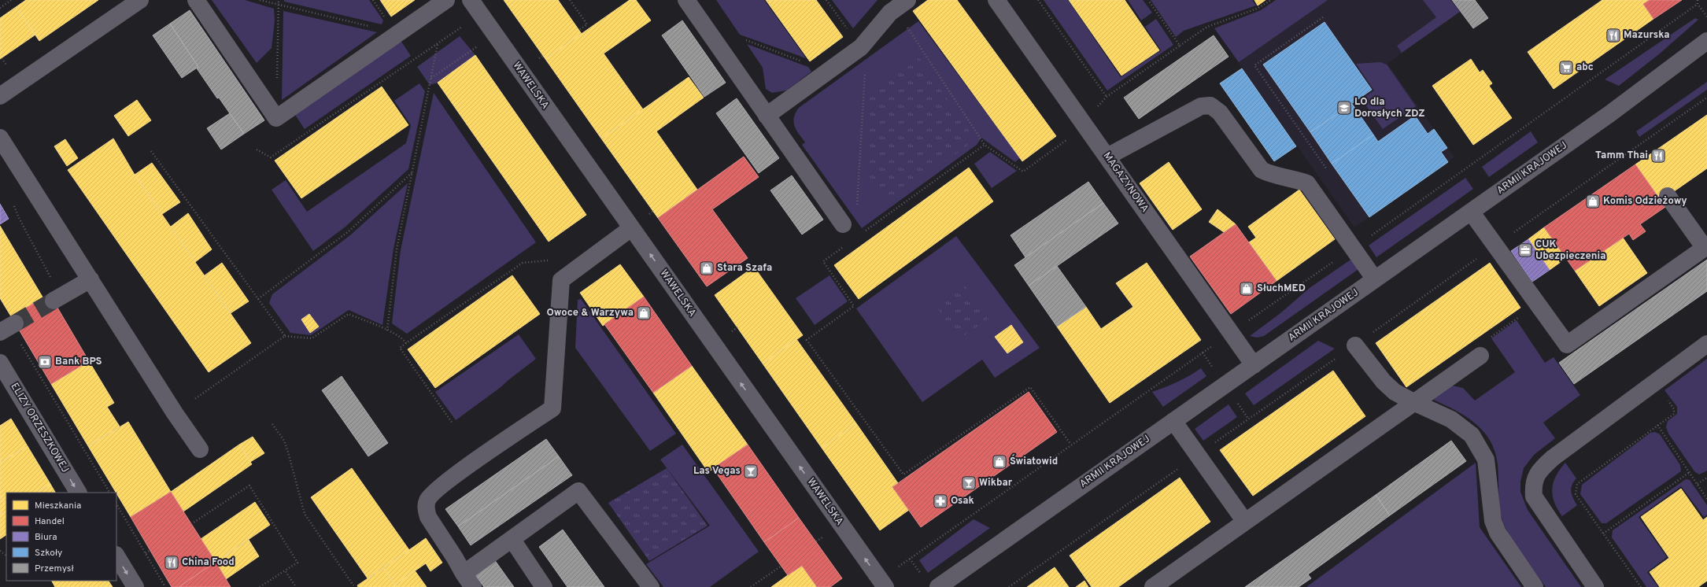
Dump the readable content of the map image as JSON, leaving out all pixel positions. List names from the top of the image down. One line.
{"streets":{"street":["WAWELSKA","ARMII KRAJOWEJ","MAGAZYNOWA","ELIZY ORZESZKOWEJ"]},"crossings":[["ARMII KRAJOWEJ","MAGAZYNOWA"]],"one_way":["WAWELSKA"],"places":{"restaurant":["Mazurska","Tamm Thai","China Food"],"supermarket":["abc"],"school or university":["LO dla Dorosłych ZDZ"],"shop":["Komis Odzieżowy","Stara Szafa","SłuchMED","Owoce & Warzywa","Światowid"],"office":["CUK Ubezpieczenia"],"bank":["Bank BPS"],"bar":["Las Vegas","Wikbar"],"pharmacy":["Osak"]},"legend":["Mieszkania","Handel","Biura","Szkoły","Przemysł"]}
